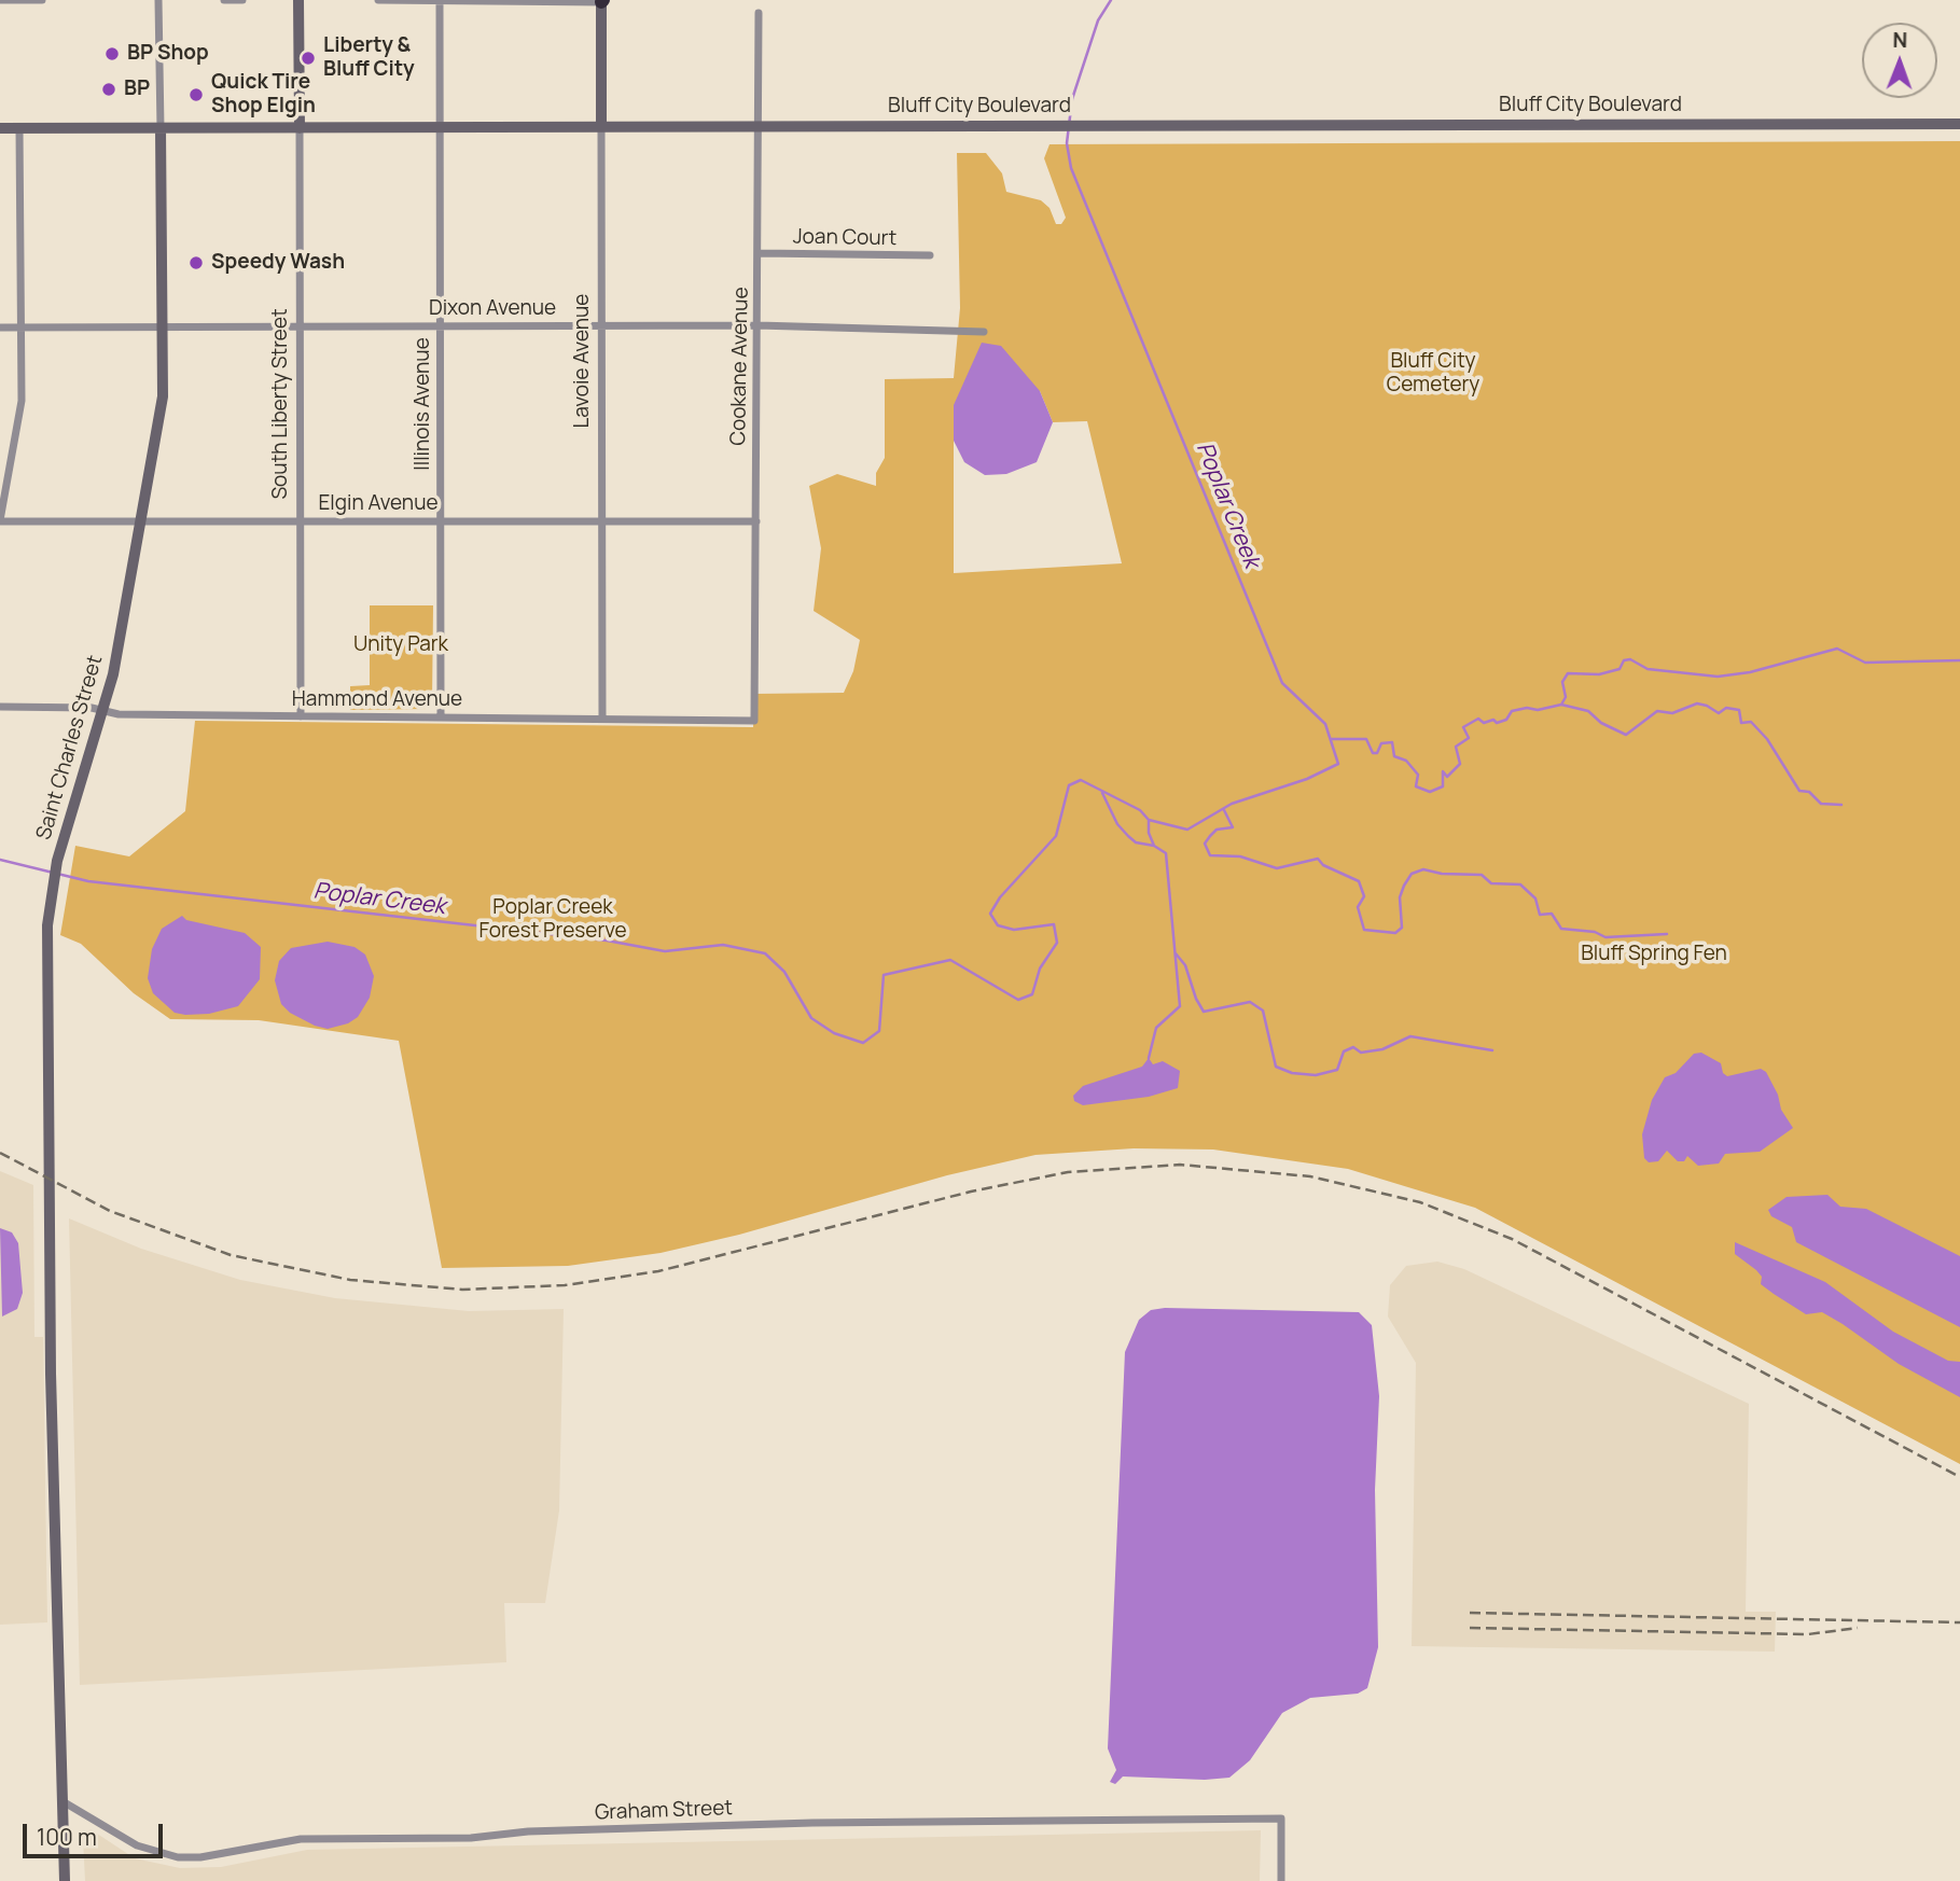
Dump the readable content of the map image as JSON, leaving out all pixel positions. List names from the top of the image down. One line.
{"streets":{"main road":["Bluff City Boulevard","Lavoie Avenue","South Liberty Street","Saint Charles Street"],"street":["Joan Court","Dixon Avenue","Cookane Avenue","Illinois Avenue","Elgin Avenue","Hammond Avenue","Graham Street"]},"crossings":[["Bluff City Boulevard","Lavoie Avenue"],["Bluff City Boulevard","Cookane Avenue"],["Bluff City Boulevard","South Liberty Street"],["Bluff City Boulevard","Illinois Avenue"],["Bluff City Boulevard","Saint Charles Street"],["Joan Court","Cookane Avenue"],["Dixon Avenue","Lavoie Avenue"],["Dixon Avenue","Cookane Avenue"],["Dixon Avenue","South Liberty Street"],["Dixon Avenue","Illinois Avenue"],["Dixon Avenue","Saint Charles Street"],["Lavoie Avenue","Elgin Avenue"],["Lavoie Avenue","Hammond Avenue"],["Cookane Avenue","Elgin Avenue"],["Cookane Avenue","Hammond Avenue"],["South Liberty Street","Elgin Avenue"],["South Liberty Street","Hammond Avenue"],["Illinois Avenue","Elgin Avenue"],["Illinois Avenue","Hammond Avenue"],["Elgin Avenue","Saint Charles Street"],["Hammond Avenue","Saint Charles Street"],["Saint Charles Street","Graham Street"]],"water":["Poplar Creek"],"parks":["Bluff City Cemetery","Unity Park","Poplar Creek Forest Preserve","Bluff Spring Fen"],"places":["BP Shop","Liberty & Bluff City","BP","Quick Tire Shop Elgin","Speedy Wash"],"scale_bar":"100 m","north":"top"}
